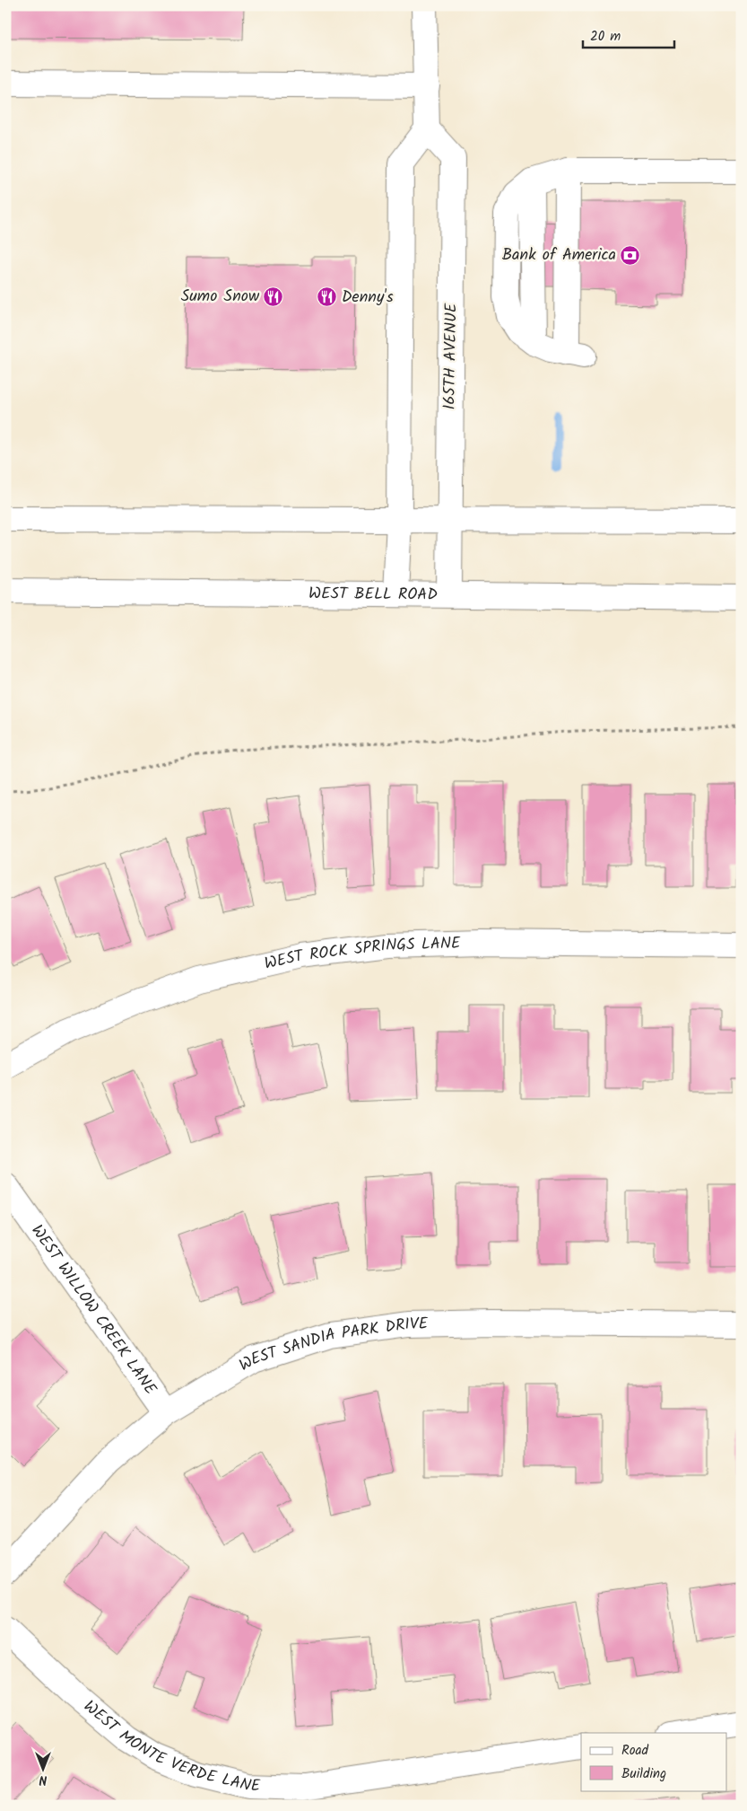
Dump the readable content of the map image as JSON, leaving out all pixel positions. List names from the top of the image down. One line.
{"streets":{"street":["165TH AVENUE","WEST BELL ROAD","WEST ROCK SPRINGS LANE","WEST WILLOW CREEK LANE","WEST SANDIA PARK DRIVE","WEST MONTE VERDE LANE"]},"crossings":[["165TH AVENUE","WEST BELL ROAD"],["WEST WILLOW CREEK LANE","WEST SANDIA PARK DRIVE"]],"places":{"bank":["Bank of America"],"restaurant":["Sumo Snow","Denny's"]},"legend":["Road","Building"],"scale_bar":"20 m","north":"bottom"}
